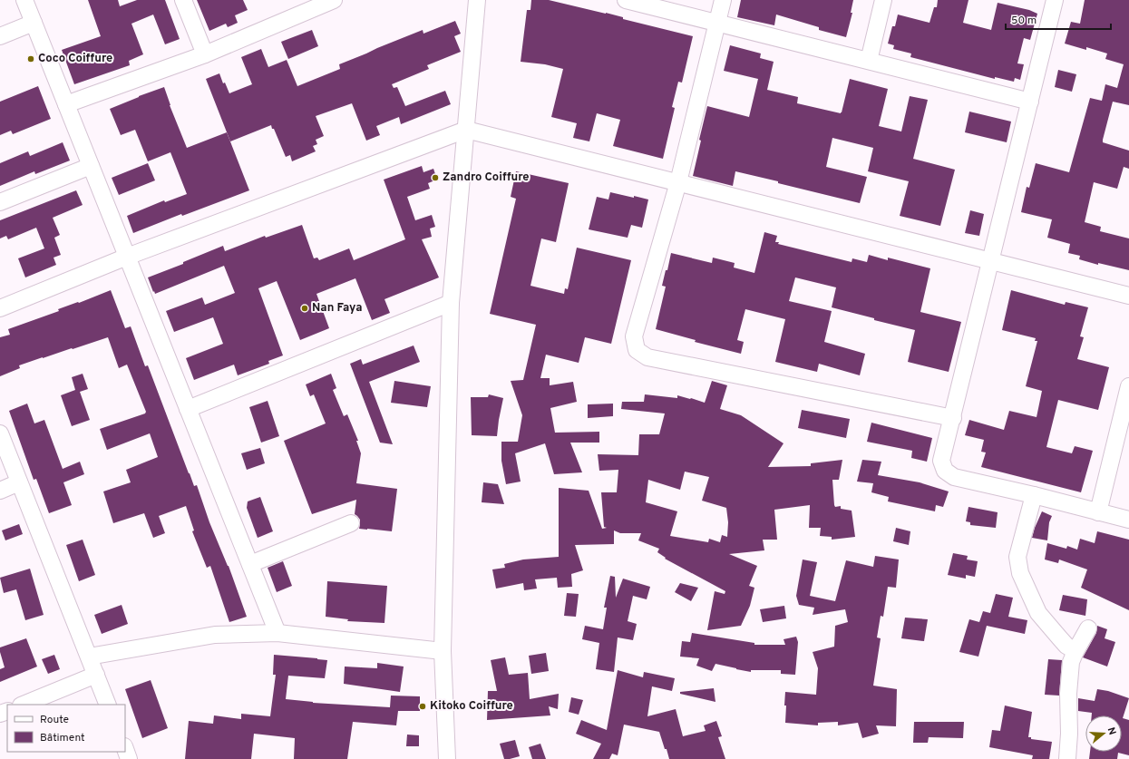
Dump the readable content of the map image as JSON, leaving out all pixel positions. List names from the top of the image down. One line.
{"places":["Coco Coiffure","Zandro Coiffure","Nan Faya","Kitoko Coiffure"],"legend":["Route","Bâtiment"],"scale_bar":"50 m","north":"right"}
